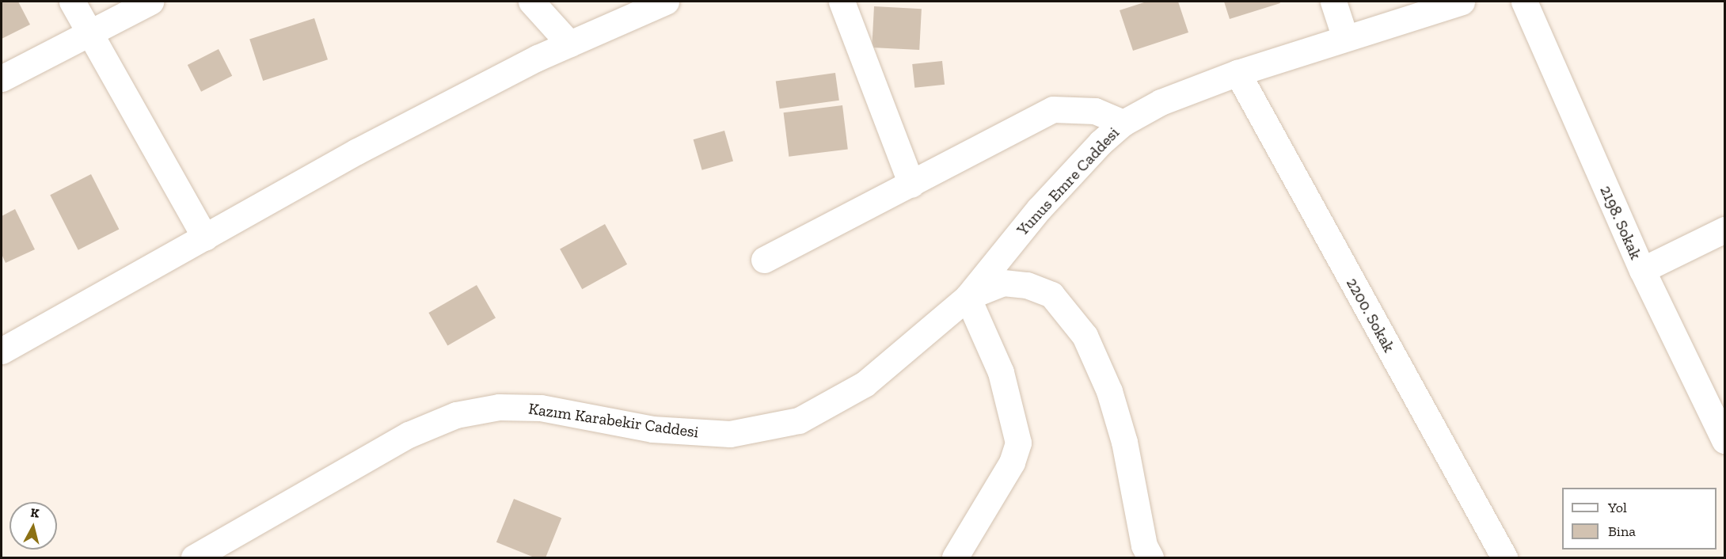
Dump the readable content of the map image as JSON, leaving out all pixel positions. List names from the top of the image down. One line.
{"streets":{"street":["Yunus Emre Caddesi","2198. Sokak","2200. Sokak","Kazım Karabekir Caddesi"]},"crossings":[["Yunus Emre Caddesi","2200. Sokak"],["Yunus Emre Caddesi","Kazım Karabekir Caddesi"]],"legend":["Yol","Bina"],"north":"top"}
